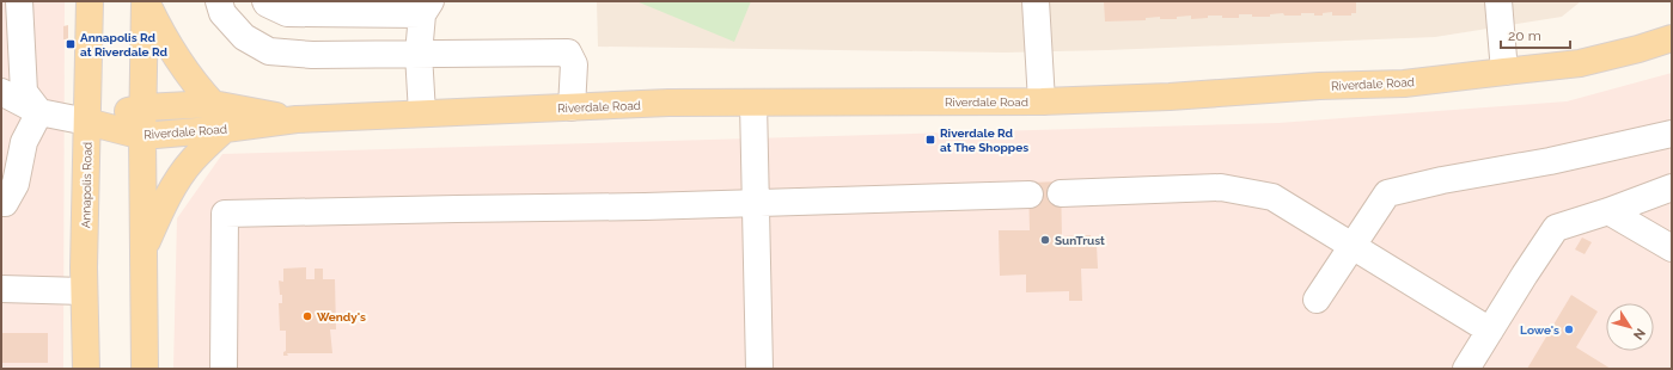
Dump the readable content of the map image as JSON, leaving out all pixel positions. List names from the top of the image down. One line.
{"streets":{"main road":["Riverdale Road","Annapolis Road"]},"crossings":[["Riverdale Road","Annapolis Road"]],"places":{"transit":["Annapolis Rd at Riverdale Rd","Riverdale Rd at The Shoppes"],"other":["SunTrust","Wendy's","Lowe's"]},"scale_bar":"20 m","north":"bottom right"}
